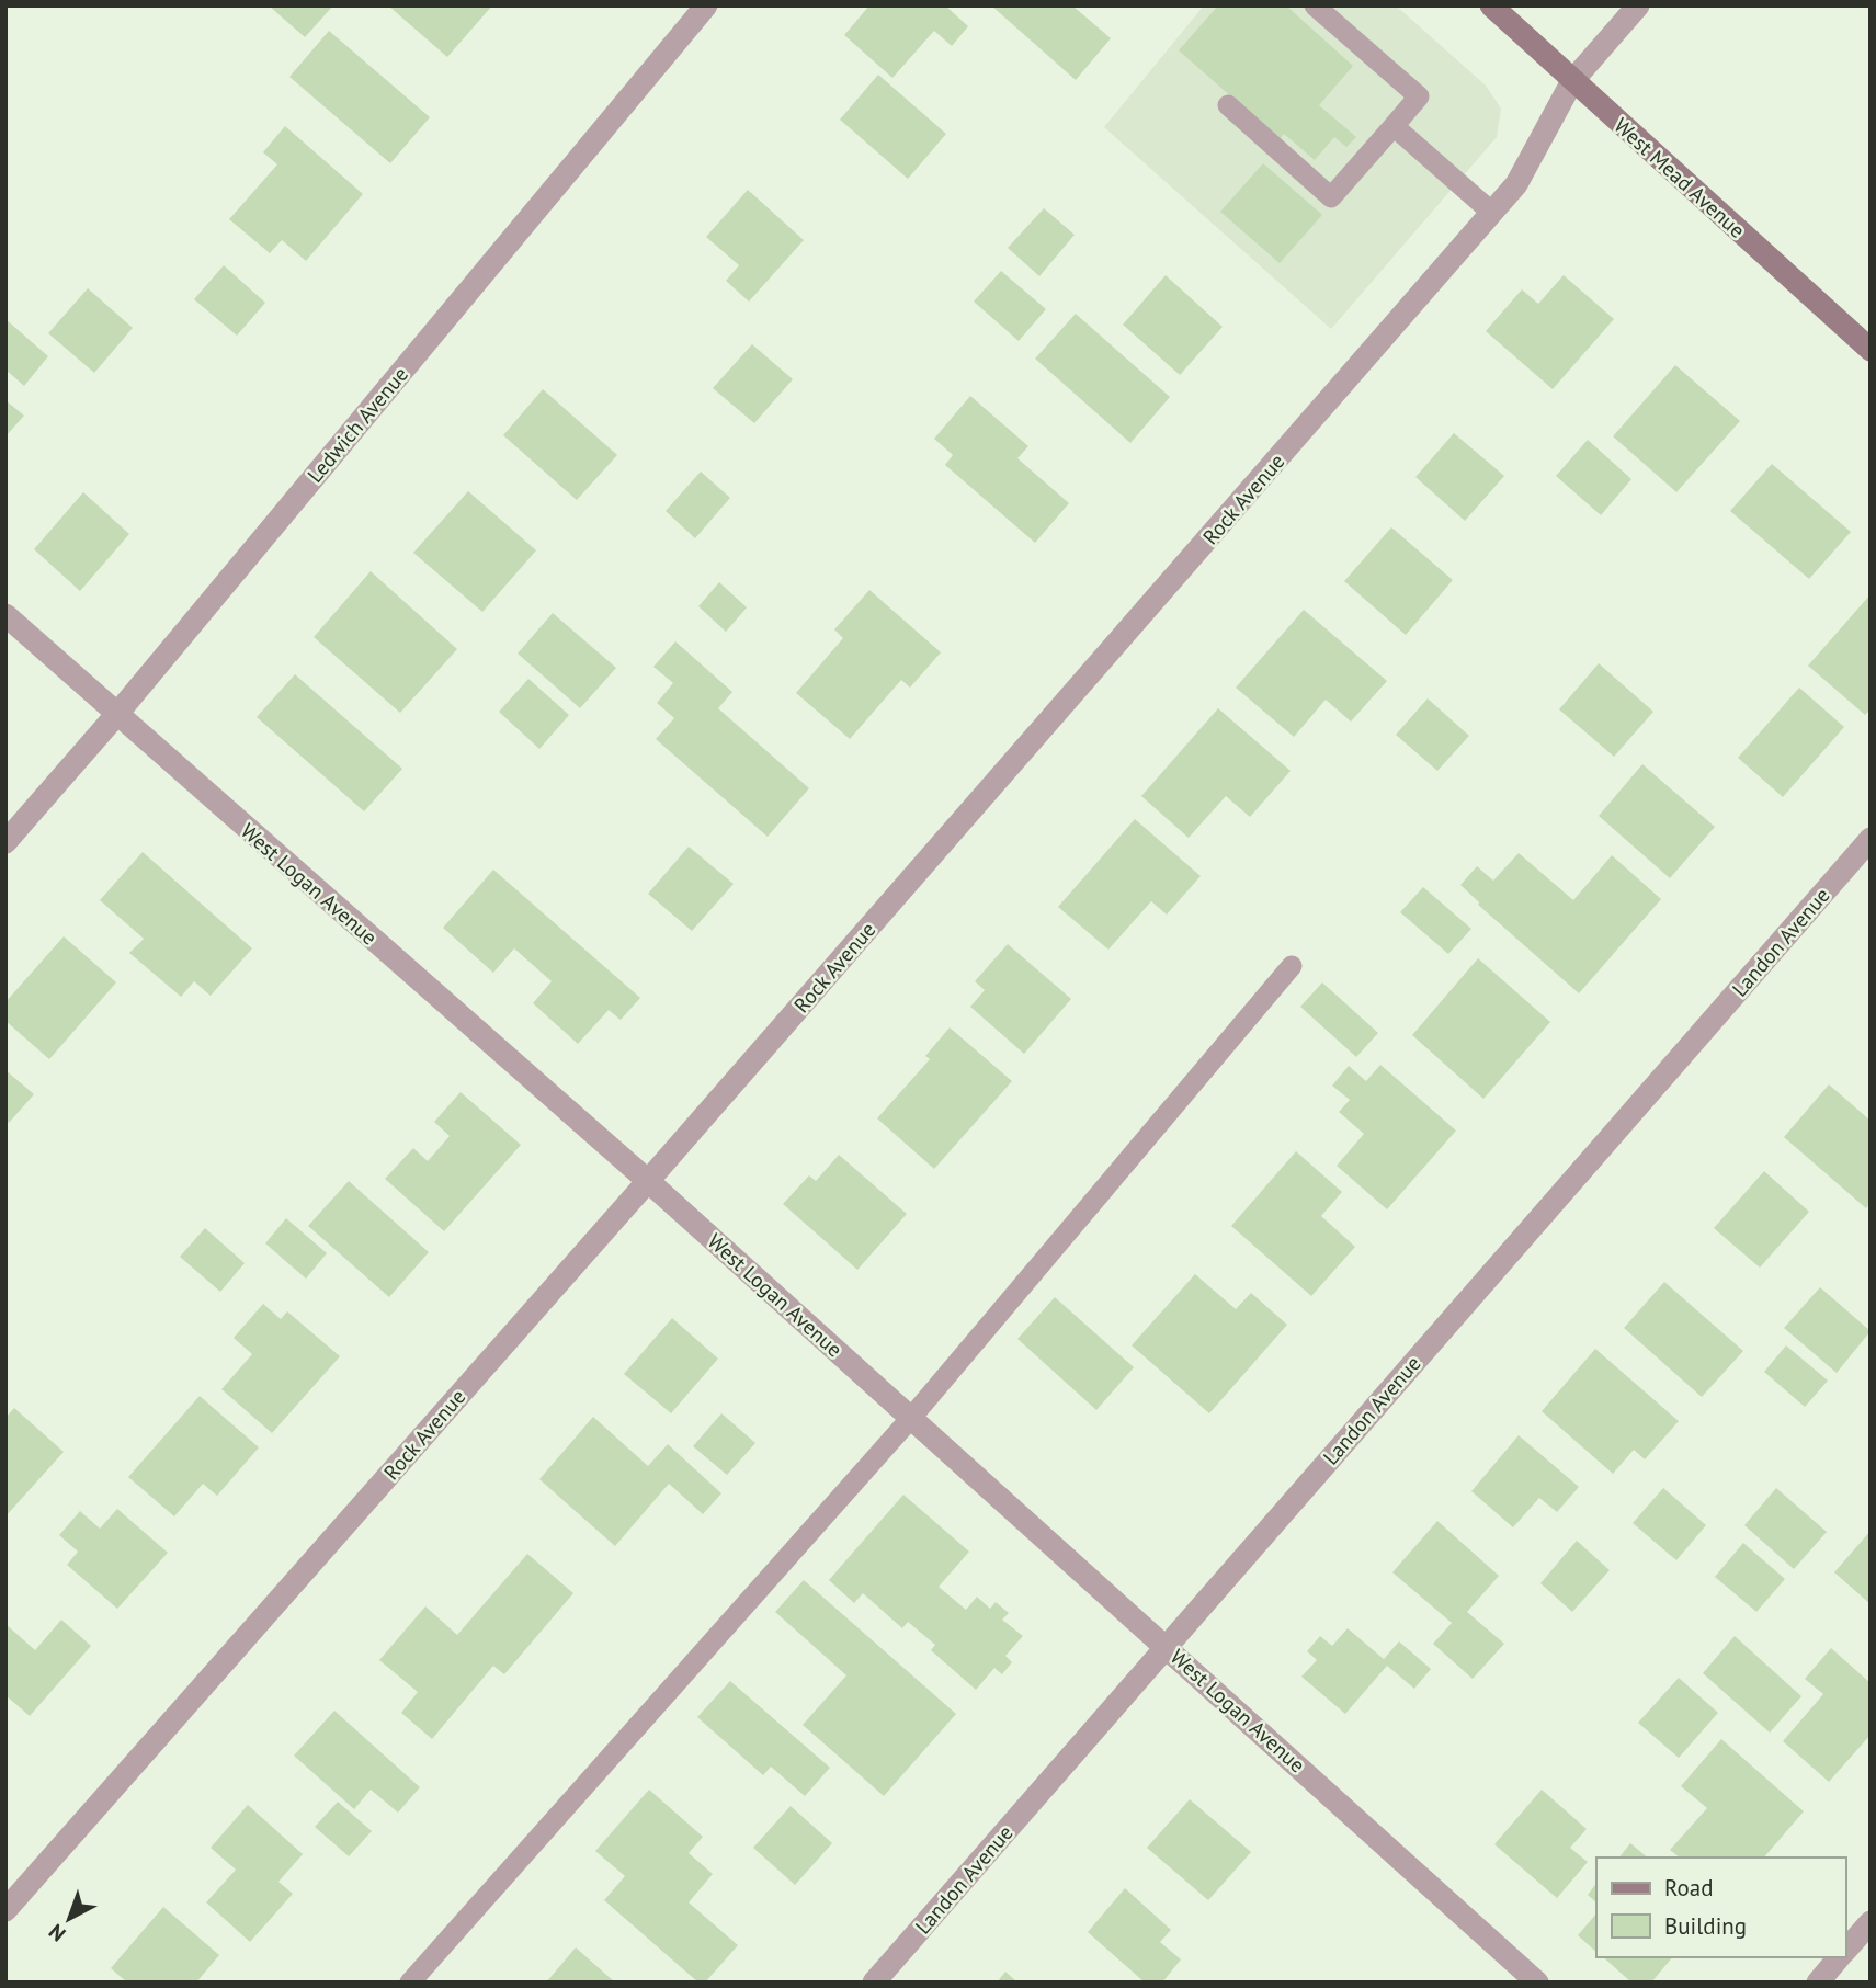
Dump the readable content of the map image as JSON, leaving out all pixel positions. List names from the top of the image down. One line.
{"streets":{"street":["West Mead Avenue","Ledwich Avenue","Rock Avenue","West Logan Avenue","Landon Avenue"]},"crossings":[["West Mead Avenue","Rock Avenue"],["Ledwich Avenue","West Logan Avenue"],["Rock Avenue","West Logan Avenue"],["West Logan Avenue","Landon Avenue"]],"legend":["Road","Building"],"north":"bottom left"}
